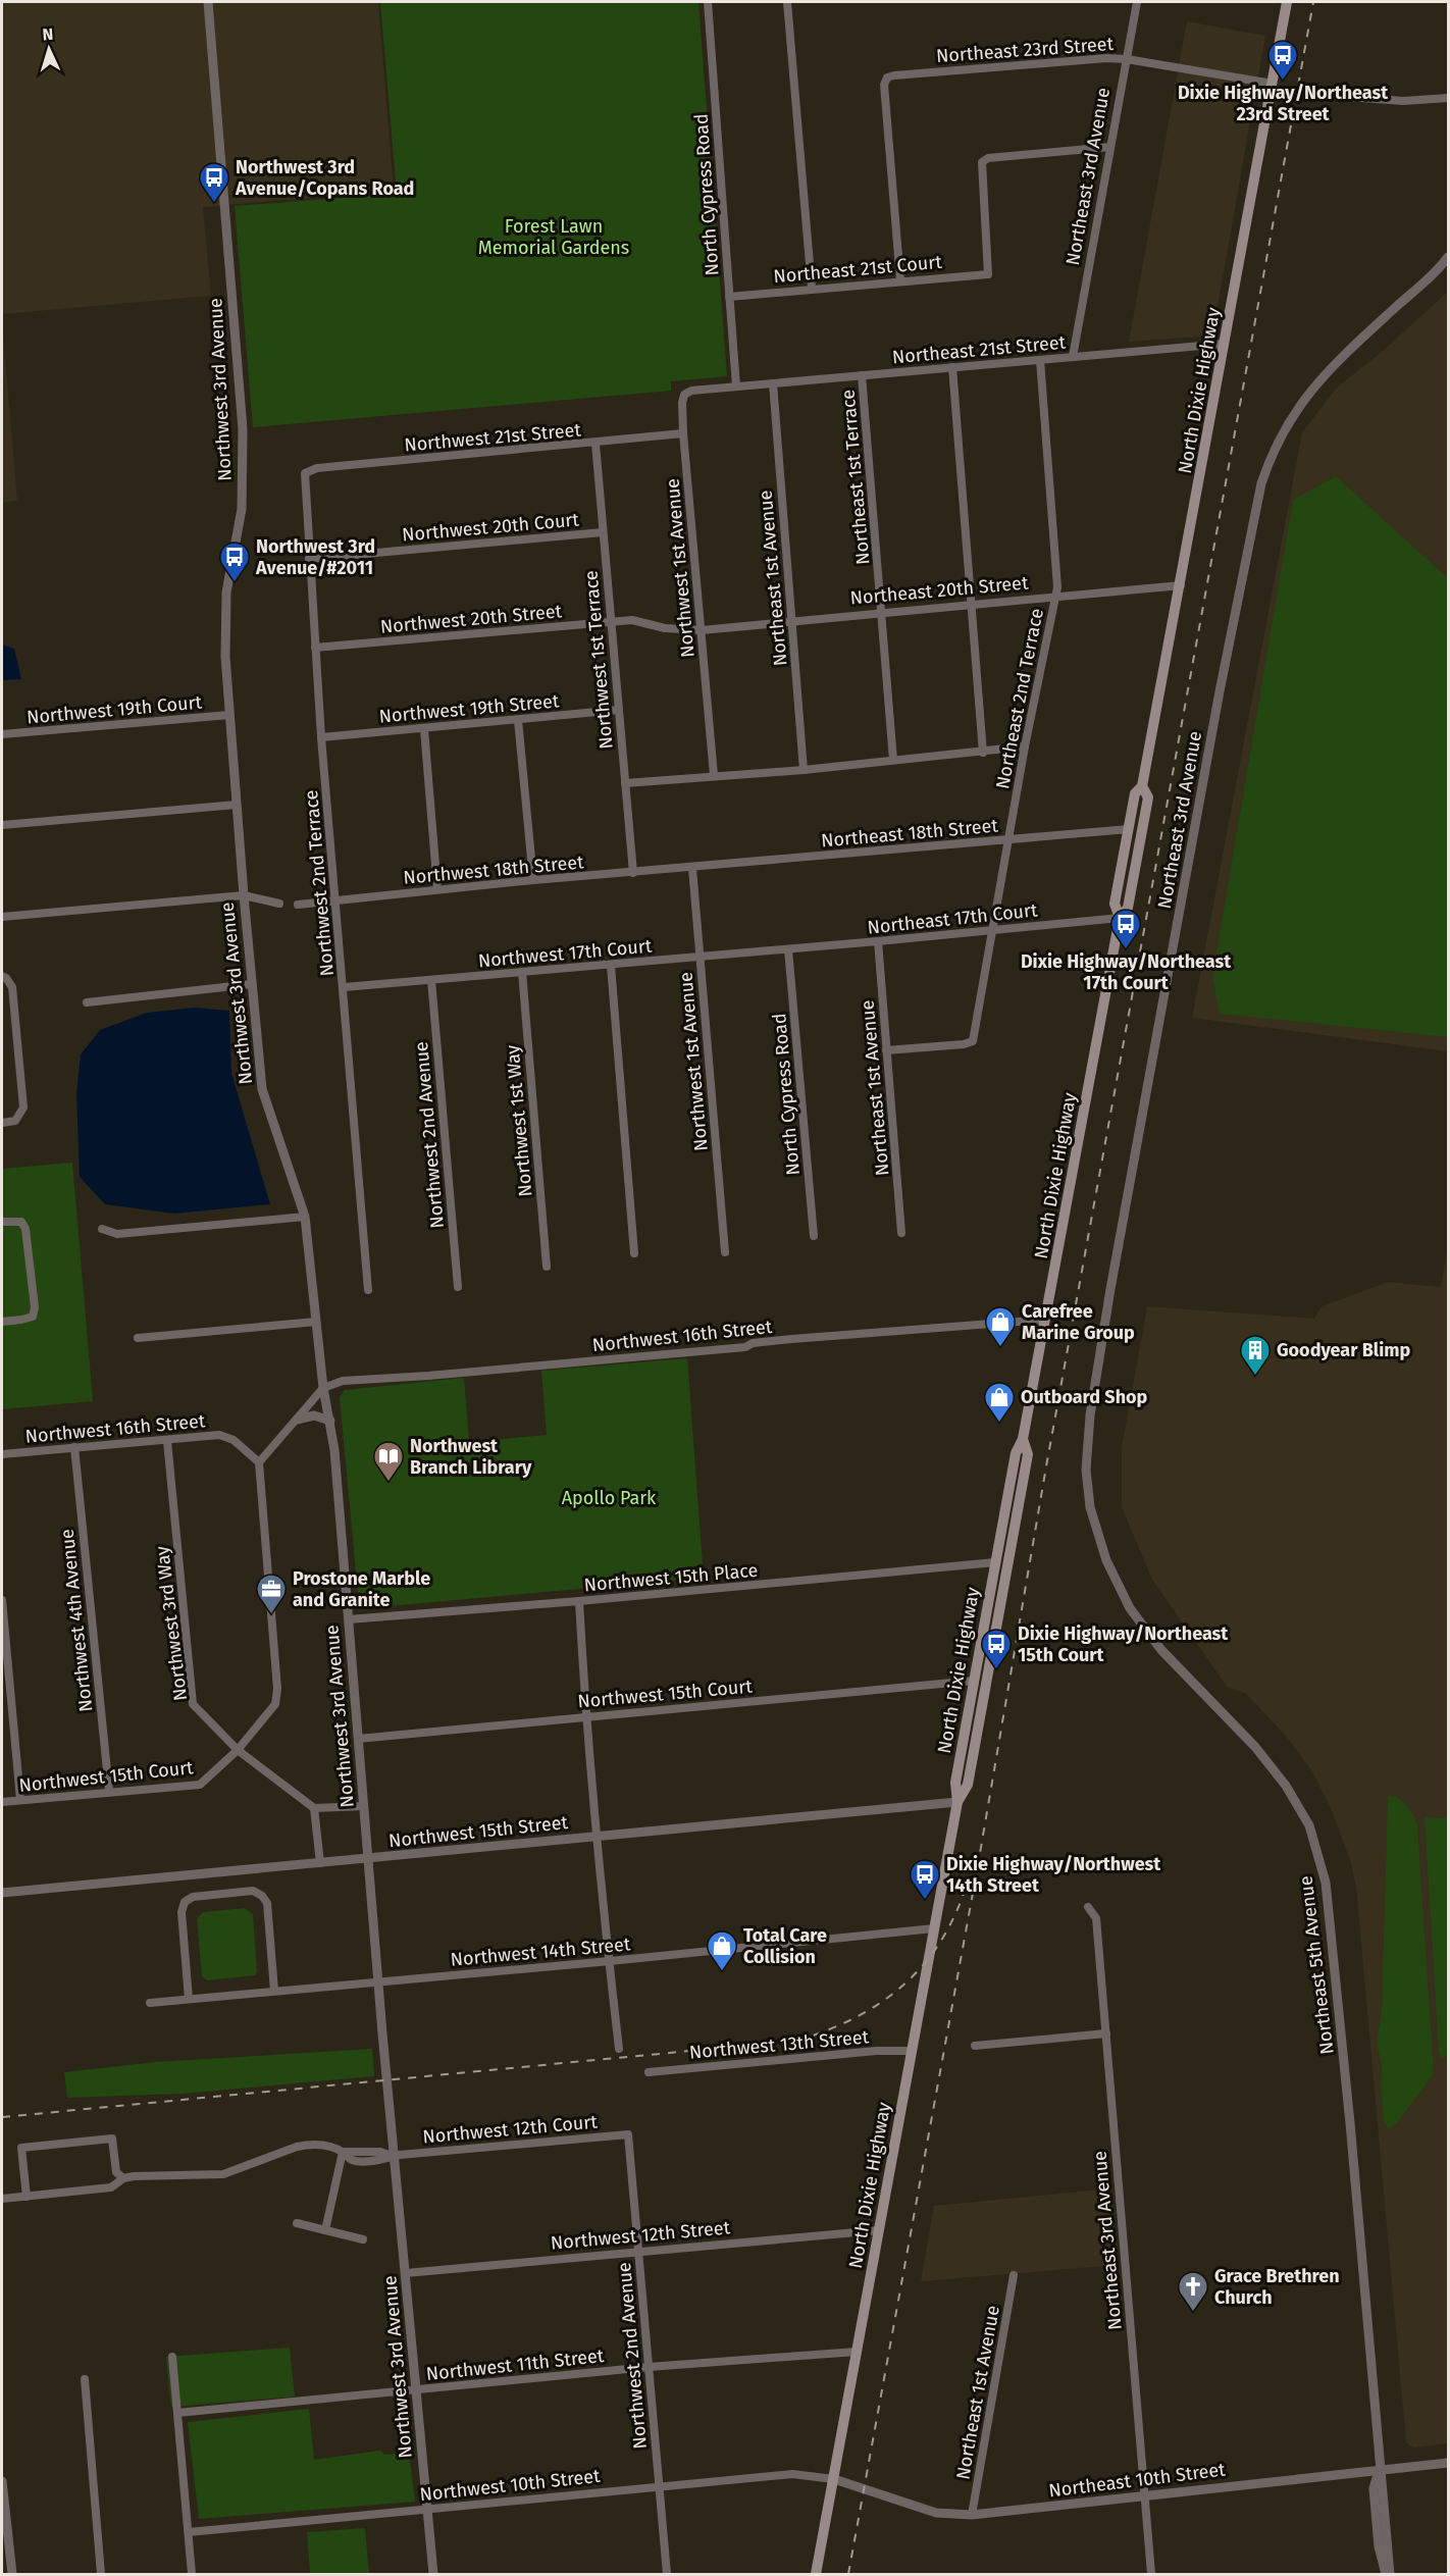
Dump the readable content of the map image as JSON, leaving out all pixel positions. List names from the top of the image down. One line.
{"streets":{"main road":["North Dixie Highway"],"street":["Northeast 23rd Street","Northeast 3rd Avenue","North Cypress Road","Northeast 21st Court","Northeast 21st Street","Northwest 3rd Avenue","Northwest 21st Street","Northeast 1st Terrace","Northwest 20th Court","Northwest 1st Avenue","Northeast 1st Avenue","Northeast 20th Street","Northwest 20th Street","Northwest 1st Terrace","Northeast 2nd Terrace","Northwest 19th Street","Northwest 19th Court","Northeast 18th Street","Northwest 18th Street","Northwest 2nd Terrace","Northeast 17th Court","Northwest 17th Court","Northwest 1st Way","Northwest 2nd Avenue","Northwest 16th Street","Northwest 15th Place","Northwest 4th Avenue","Northwest 3rd Way","Northwest 15th Court","Northwest 15th Street","Northwest 14th Street","Northeast 5th Avenue","Northwest 13th Street","Northwest 12th Court","Northwest 12th Street","Northwest 11th Street","Northeast 10th Street","Northwest 10th Street"]},"crossings":[["Northeast 23rd Street","Northeast 3rd Avenue"],["Northeast 23rd Street","Northeast 21st Court"],["Northeast 23rd Street","North Dixie Highway"],["Northeast 3rd Avenue","Northeast 21st Court"],["Northeast 3rd Avenue","Northeast 21st Street"],["Northeast 3rd Avenue","Northeast 5th Avenue"],["Northeast 3rd Avenue","Northeast 10th Street"],["North Cypress Road","Northeast 21st Court"],["North Cypress Road","Northeast 21st Street"],["North Cypress Road","Northwest 1st Avenue"],["North Cypress Road","Northeast 17th Court"],["North Cypress Road","Northwest 17th Court"],["Northeast 21st Street","North Dixie Highway"],["Northeast 21st Street","Northeast 1st Terrace"],["Northeast 21st Street","Northwest 1st Avenue"],["Northeast 21st Street","Northeast 1st Avenue"],["Northeast 21st Street","Northeast 2nd Terrace"],["Northwest 3rd Avenue","Northwest 19th Court"],["Northwest 3rd Avenue","Northwest 16th Street"],["Northwest 3rd Avenue","Northwest 15th Place"],["Northwest 3rd Avenue","Northwest 15th Court"],["Northwest 3rd Avenue","Northwest 15th Street"],["Northwest 3rd Avenue","Northwest 14th Street"],["Northwest 3rd Avenue","Northwest 12th Court"],["Northwest 3rd Avenue","Northwest 12th Street"],["Northwest 3rd Avenue","Northwest 11th Street"],["Northwest 3rd Avenue","Northwest 10th Street"],["North Dixie Highway","Northeast 20th Street"],["North Dixie Highway","Northeast 18th Street"],["North Dixie Highway","Northeast 17th Court"],["North Dixie Highway","Northwest 16th Street"],["North Dixie Highway","Northwest 15th Place"],["North Dixie Highway","Northwest 15th Court"],["North Dixie Highway","Northwest 15th Street"],["North Dixie Highway","Northwest 14th Street"],["North Dixie Highway","Northwest 13th Street"],["North Dixie Highway","Northwest 12th Street"],["North Dixie Highway","Northwest 11th Street"],["North Dixie Highway","Northeast 10th Street"],["North Dixie Highway","Northwest 10th Street"],["Northwest 21st Street","Northwest 1st Avenue"],["Northwest 21st Street","Northwest 1st Terrace"],["Northwest 21st Street","Northwest 2nd Terrace"],["Northeast 1st Terrace","Northeast 20th Street"],["Northwest 20th Court","Northwest 1st Terrace"],["Northwest 20th Court","Northwest 2nd Terrace"],["Northwest 1st Avenue","Northeast 20th Street"],["Northwest 1st Avenue","Northwest 20th Street"],["Northwest 1st Avenue","Northeast 18th Street"],["Northwest 1st Avenue","Northwest 18th Street"],["Northwest 1st Avenue","Northwest 17th Court"],["Northeast 1st Avenue","Northeast 20th Street"],["Northeast 1st Avenue","Northeast 2nd Terrace"],["Northeast 1st Avenue","Northeast 17th Court"],["Northeast 1st Avenue","Northeast 10th Street"],["Northeast 20th Street","Northwest 20th Street"],["Northeast 20th Street","Northeast 2nd Terrace"],["Northwest 20th Street","Northwest 1st Terrace"],["Northwest 20th Street","Northwest 2nd Terrace"],["Northwest 1st Terrace","Northwest 19th Street"],["Northwest 1st Terrace","Northwest 18th Street"],["Northeast 2nd Terrace","Northeast 18th Street"],["Northeast 2nd Terrace","Northeast 17th Court"],["Northwest 19th Street","Northwest 2nd Terrace"],["Northeast 18th Street","Northwest 18th Street"],["Northwest 18th Street","Northwest 2nd Terrace"],["Northwest 2nd Terrace","Northwest 17th Court"],["Northeast 17th Court","Northwest 17th Court"],["Northwest 17th Court","Northwest 1st Way"],["Northwest 17th Court","Northwest 2nd Avenue"],["Northwest 2nd Avenue","Northwest 12th Court"],["Northwest 2nd Avenue","Northwest 12th Street"],["Northwest 2nd Avenue","Northwest 11th Street"],["Northwest 2nd Avenue","Northwest 10th Street"],["Northwest 16th Street","Northwest 4th Avenue"],["Northwest 16th Street","Northwest 3rd Way"],["Northwest 16th Street","Northwest 15th Court"],["Northwest 4th Avenue","Northwest 15th Court"],["Northwest 3rd Way","Northwest 15th Court"],["Northeast 5th Avenue","Northeast 10th Street"],["Northeast 10th Street","Northwest 10th Street"]],"parks":["Forest Lawn Memorial Gardens","Apollo Park"],"places":{"bus stop":["Dixie Highway/Northeast 23rd Street","Northwest 3rd Avenue/Copans Road","Northwest 3rd Avenue/#2011","Dixie Highway/Northeast 17th Court","Dixie Highway/Northeast 15th Court","Dixie Highway/Northwest 14th Street"],"shop":["Carefree Marine Group","Outboard Shop","Total Care Collision"],"building":["Goodyear Blimp"],"library":["Northwest Branch Library"],"office":["Prostone Marble and Granite"],"church":["Grace Brethren Church"]},"north":"top"}
